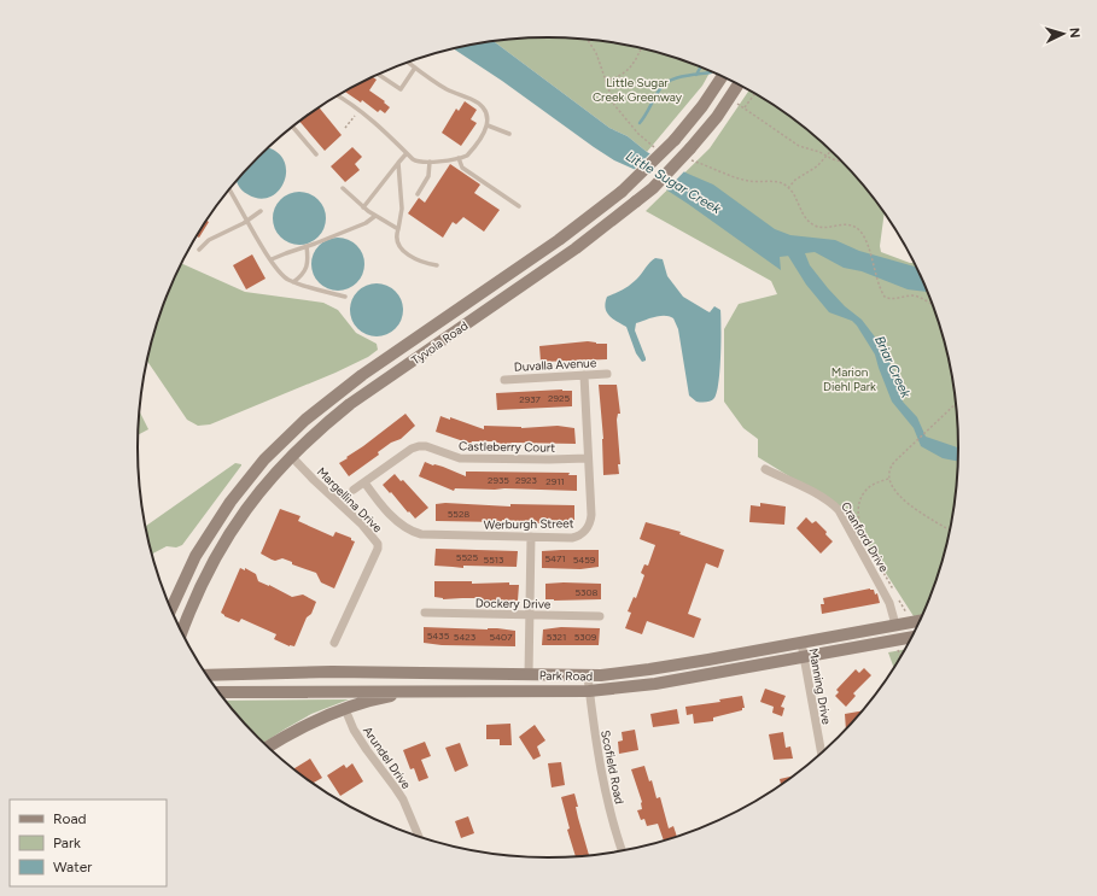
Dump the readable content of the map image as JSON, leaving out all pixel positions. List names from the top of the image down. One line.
{"streets":{"main road":["Tyvola Road","Park Road"],"street":["Duvalla Avenue","Castleberry Court","Margellina Drive","Werburgh Street","Cranford Drive","Dockery Drive","Manning Drive","Arundel Drive","Scofield Road"]},"crossings":[["Tyvola Road","Margellina Drive"],["Duvalla Avenue","Werburgh Street"],["Castleberry Court","Werburgh Street"],["Cranford Drive","Park Road"],["Park Road","Manning Drive"],["Park Road","Scofield Road"]],"water":["Little Sugar Creek","Briar Creek"],"parks":["Little Sugar Creek Greenway","Marion Diehl Park"],"house_numbers":["2925","2937","2935","2923","2911","5528","5525","5471","5513","5459","5308","5435","5423","5407","5321","5309"],"legend":["Road","Park","Water"],"north":"right"}
